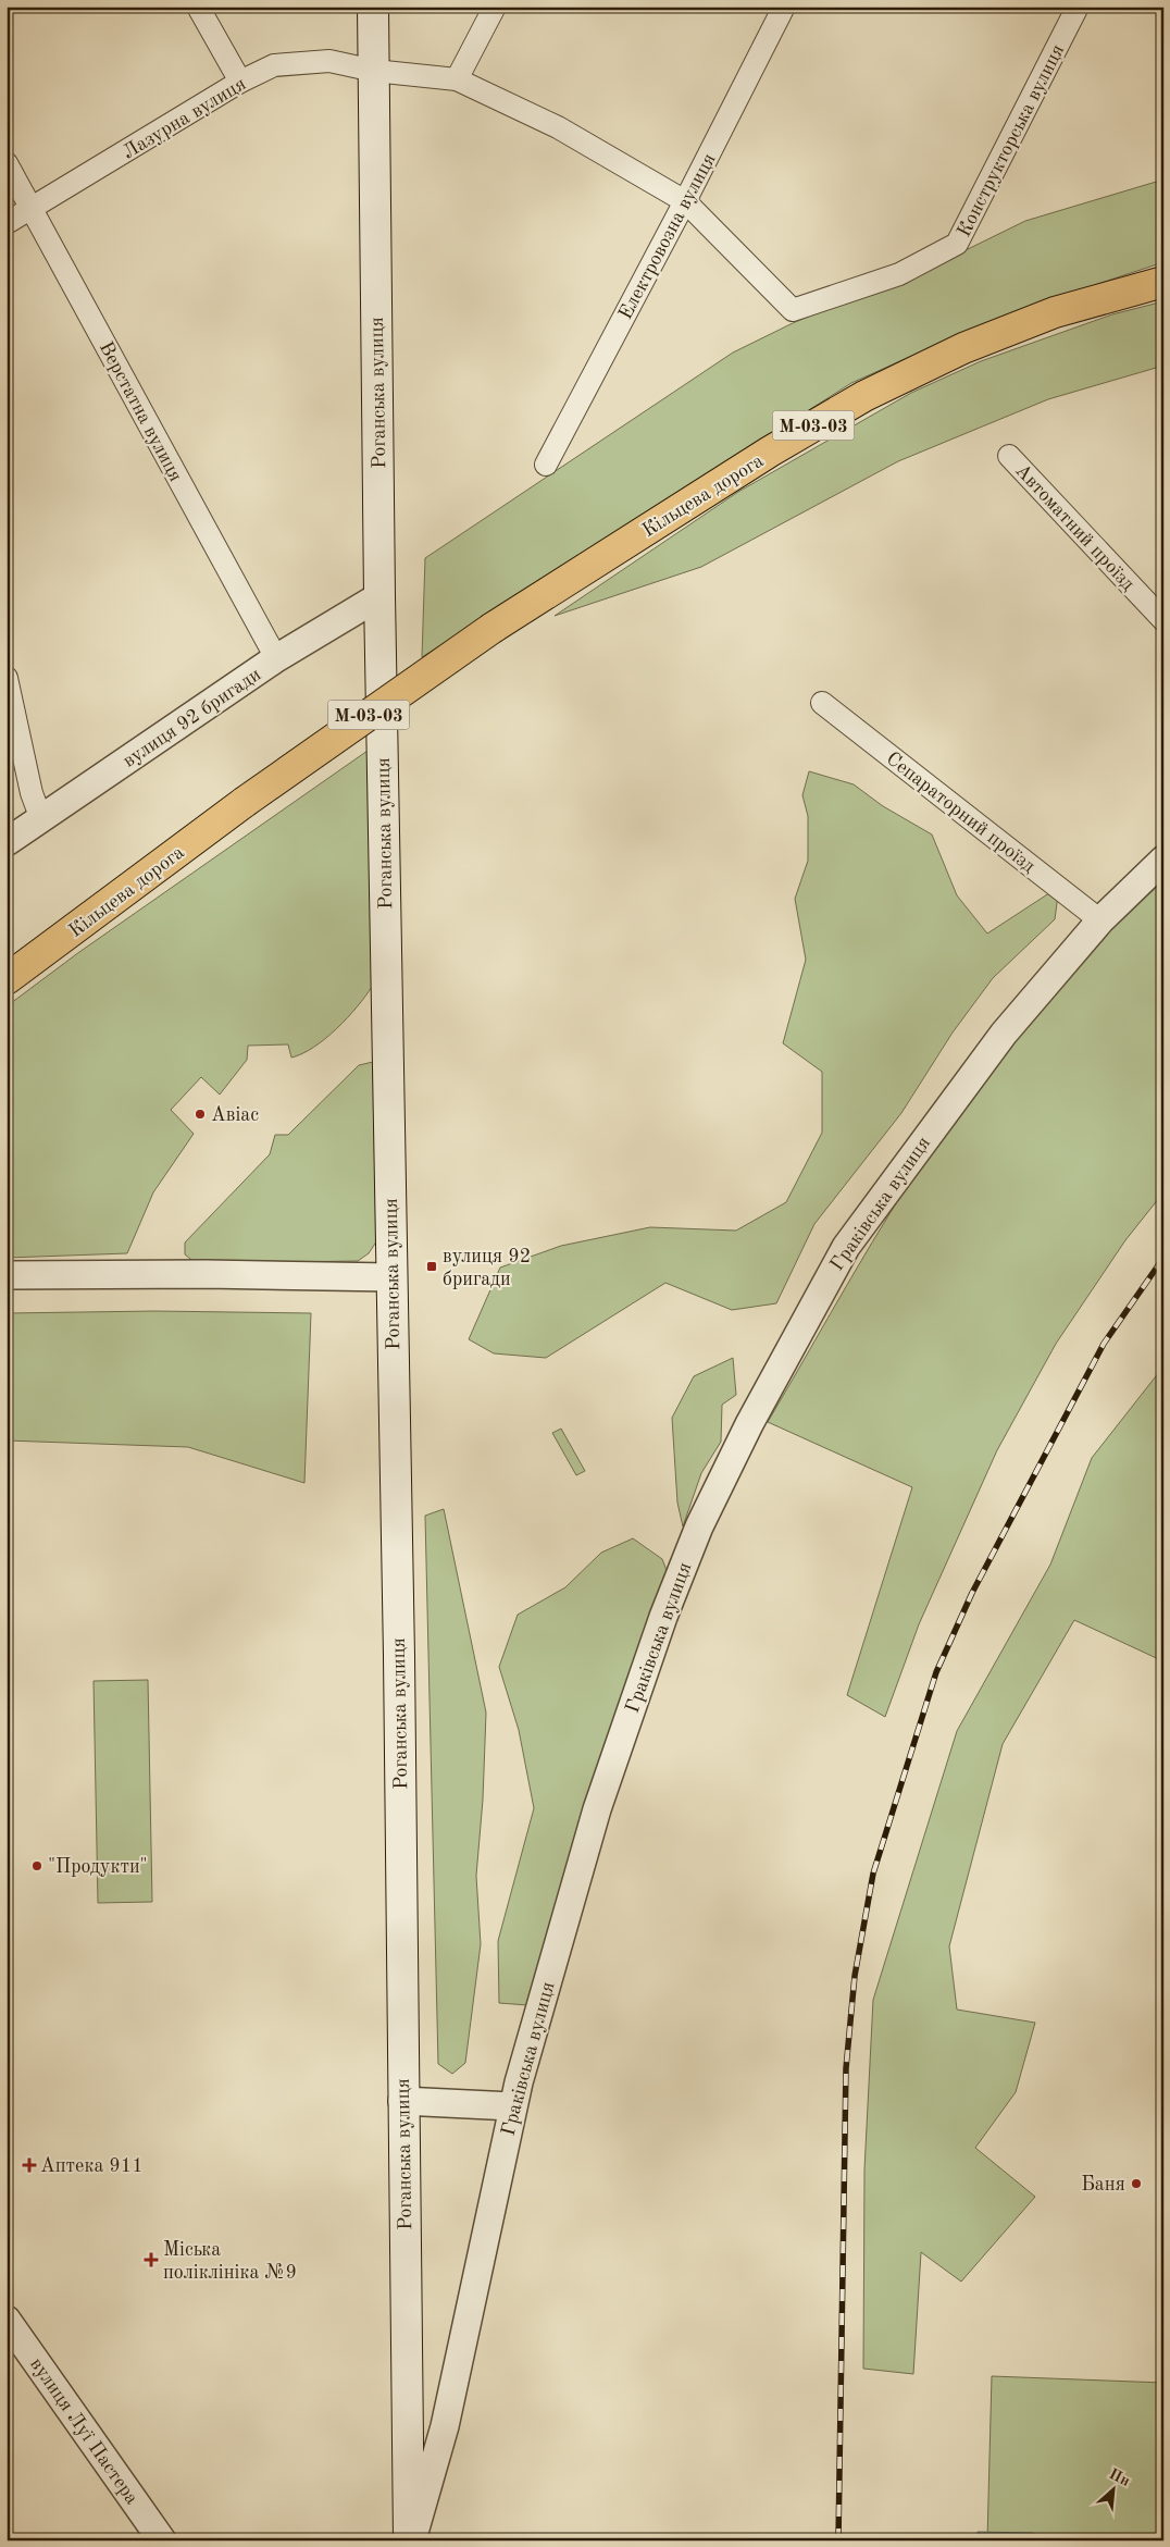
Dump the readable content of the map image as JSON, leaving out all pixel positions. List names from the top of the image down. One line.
{"streets":{"highway":["М-03-03","Кільцева дорога"],"main road":["Роганська вулиця"],"street":["Лазурна вулиця","Конструкторська вулиця","Електровозна вулиця","Верстатна вулиця","Автоматний проїзд","вулиця 92 бригади","Сепараторний проїзд","Граківська вулиця","вулиця Луї Пастера"]},"crossings":[["Лазурна вулиця","Конструкторська вулиця"],["Лазурна вулиця","Електровозна вулиця"],["Лазурна вулиця","Роганська вулиця"],["Лазурна вулиця","Верстатна вулиця"],["Роганська вулиця","вулиця 92 бригади"],["Роганська вулиця","Граківська вулиця"],["Верстатна вулиця","вулиця 92 бригади"],["Сепараторний проїзд","Граківська вулиця"]],"places":{"other":["Авіас","\"Продукти\"","Баня"],"transit":["вулиця 92 бригади"],"health":["Аптека 911","Міська поліклініка №9"]},"north":"top right"}
